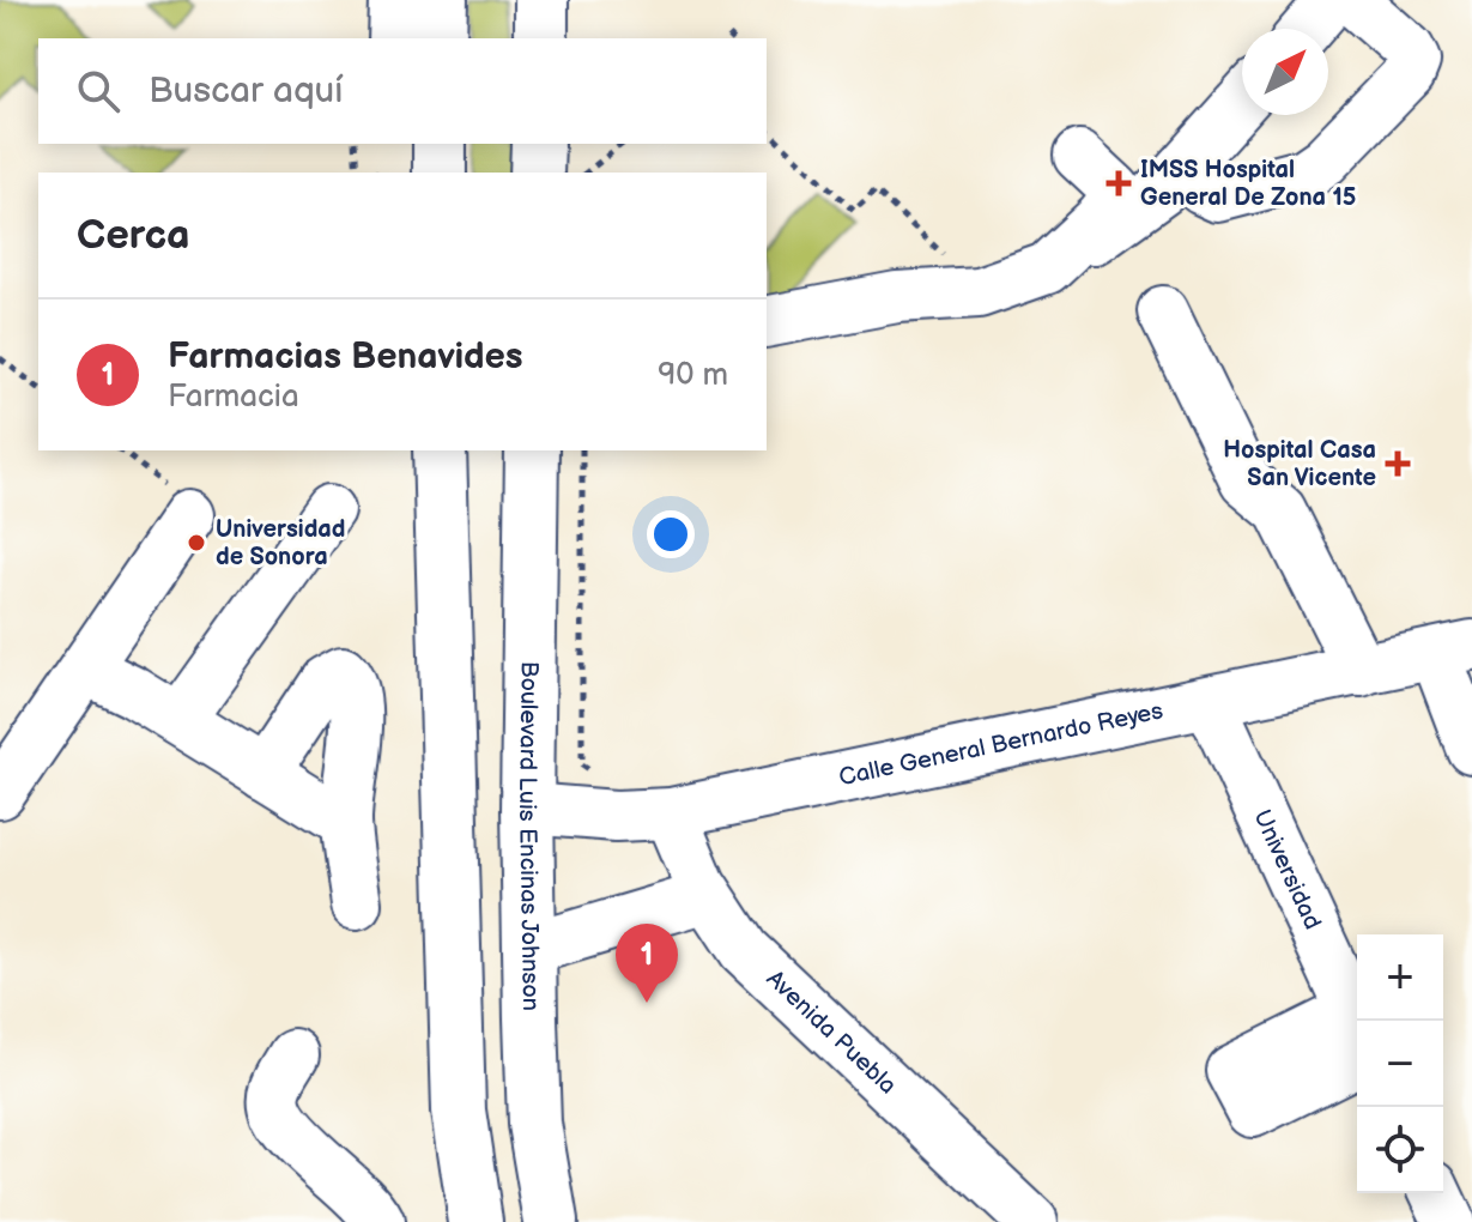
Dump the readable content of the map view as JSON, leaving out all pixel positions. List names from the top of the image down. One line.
{"streets":{"main road":["Boulevard Luis Encinas Johnson"],"street":["Calle General Bernardo Reyes","Universidad","Avenida Puebla"]},"crossings":[["Calle General Bernardo Reyes","Boulevard Luis Encinas Johnson"],["Calle General Bernardo Reyes","Universidad"],["Calle General Bernardo Reyes","Avenida Puebla"]],"places":{"health":["IMSS Hospital General De Zona 15","Hospital Casa San Vicente"],"other":["Universidad de Sonora"]},"north":"top right","page":{"search":"Buscar aquí","heading":"Cerca","list":[{"mark":"1","name":"Farmacias Benavides","note":"Farmacia","value":"90 m"}],"pins":"1","map_buttons":["+","−"]}}
